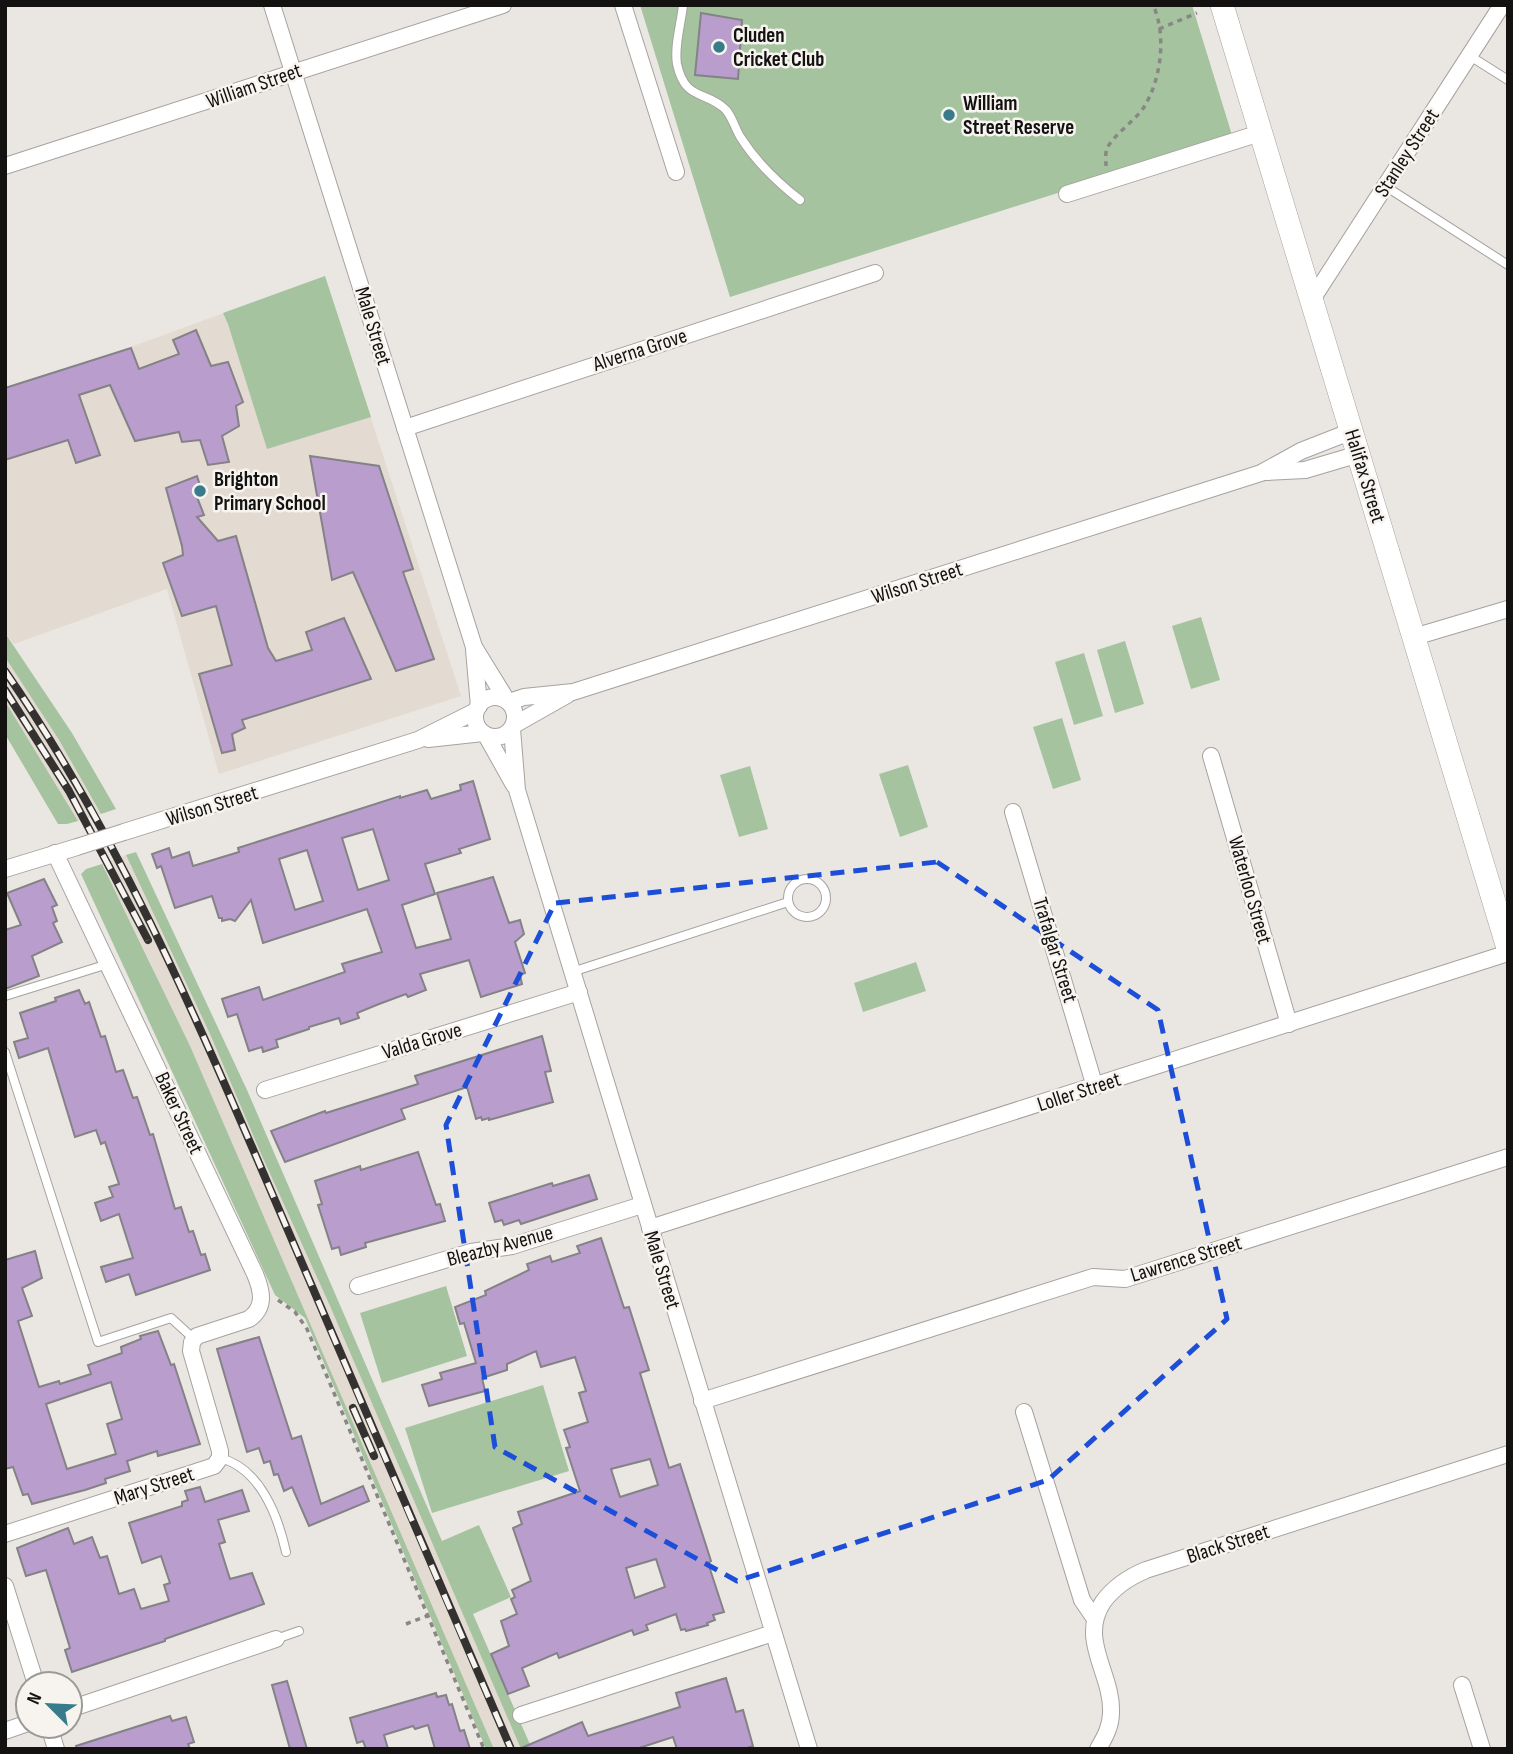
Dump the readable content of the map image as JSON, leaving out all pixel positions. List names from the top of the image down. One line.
{"streets":{"street":["William Street","Stanley Street","Male Street","Alverna Grove","Halifax Street","Wilson Street","Waterloo Street","Trafalgar Street","Valda Grove","Loller Street","Baker Street","Bleazby Avenue","Lawrence Street","Mary Street","Black Street"]},"crossings":[["William Street","Male Street"],["Stanley Street","Halifax Street"],["Male Street","Alverna Grove"],["Male Street","Wilson Street"],["Male Street","Valda Grove"],["Male Street","Loller Street"],["Male Street","Bleazby Avenue"],["Male Street","Lawrence Street"],["Halifax Street","Wilson Street"],["Wilson Street","Baker Street"],["Waterloo Street","Loller Street"],["Trafalgar Street","Loller Street"]],"places":["Cluden Cricket Club","William Street Reserve","Brighton Primary School"],"north":"top left"}
